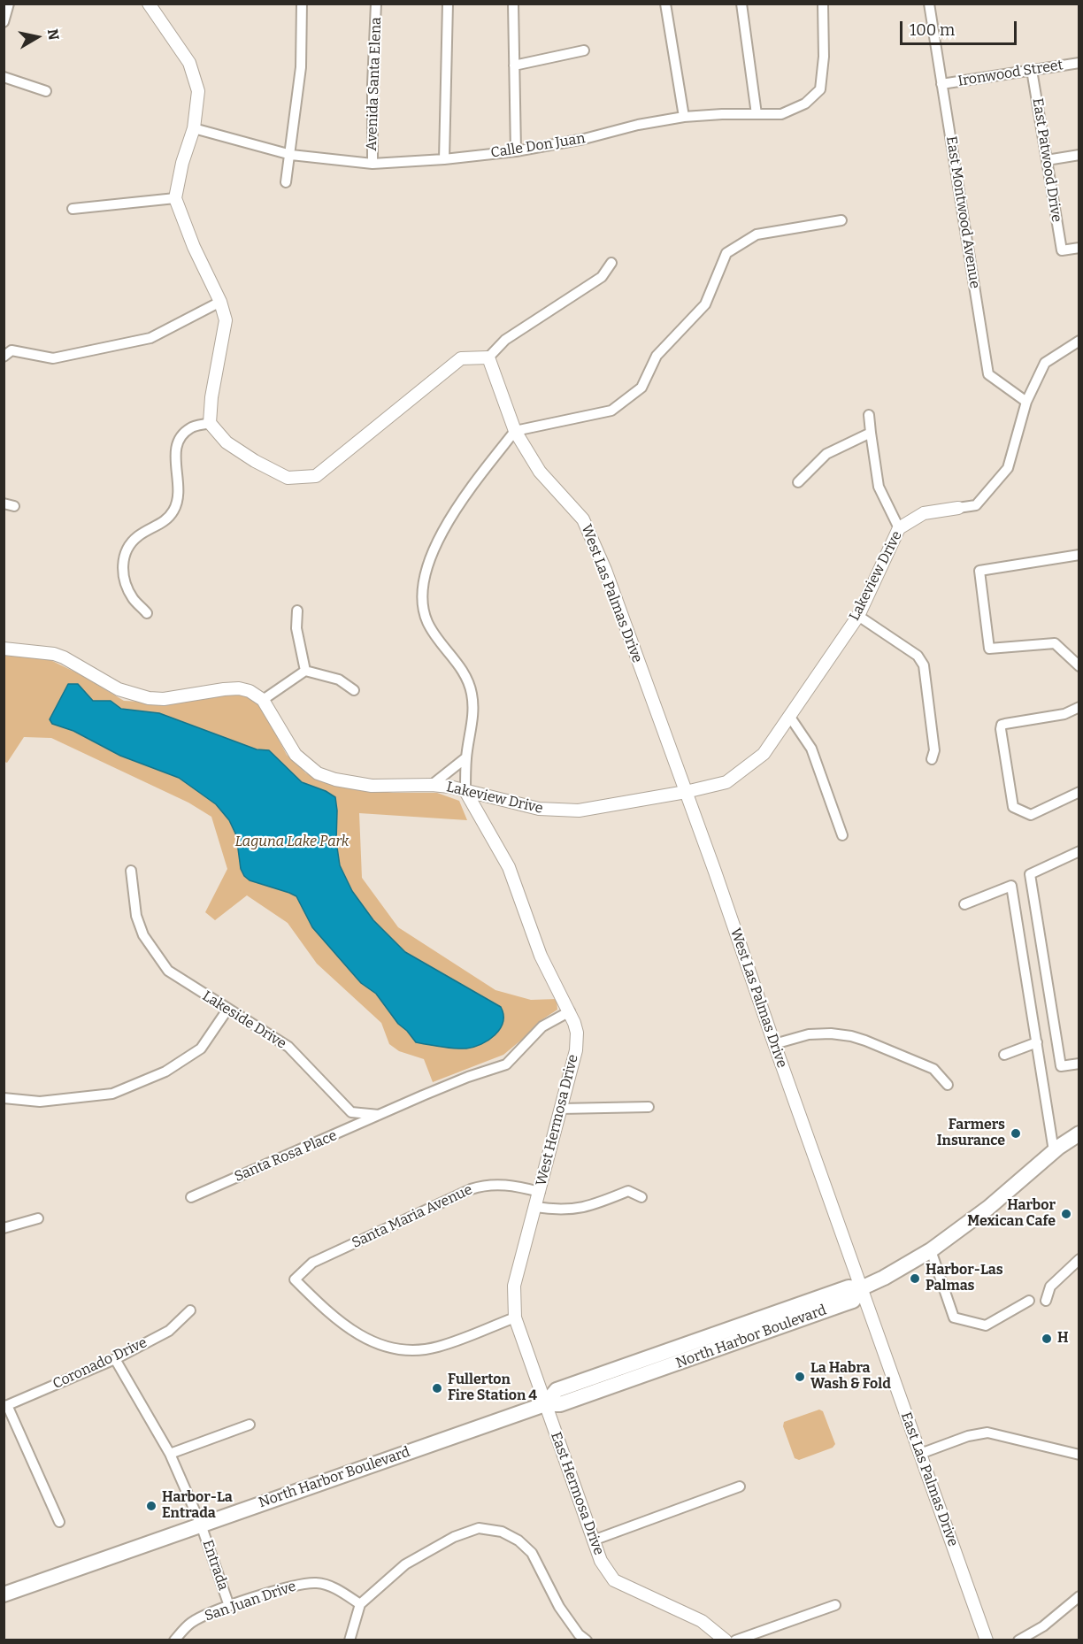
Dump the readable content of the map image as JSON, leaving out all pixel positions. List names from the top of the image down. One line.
{"streets":{"main road":["North Harbor Boulevard"],"street":["Ironwood Street","Avenida Santa Elena","Calle Don Juan","East Patwood Drive","East Montwood Avenue","Lakeview Drive","West Las Palmas Drive","Lakeside Drive","West Hermosa Drive","Santa Rosa Place","Santa Maria Avenue","Coronado Drive","East Las Palmas Drive","East Hermosa Drive","Entrada","San Juan Drive"]},"crossings":[["Ironwood Street","East Patwood Drive"],["Ironwood Street","East Montwood Avenue"],["Avenida Santa Elena","Calle Don Juan"],["Lakeview Drive","West Las Palmas Drive"],["Lakeview Drive","West Hermosa Drive"],["West Las Palmas Drive","North Harbor Boulevard"],["West Las Palmas Drive","East Las Palmas Drive"],["Lakeside Drive","West Hermosa Drive"],["Lakeside Drive","Santa Rosa Place"],["West Hermosa Drive","Santa Maria Avenue"],["West Hermosa Drive","North Harbor Boulevard"],["West Hermosa Drive","East Hermosa Drive"],["North Harbor Boulevard","East Las Palmas Drive"],["North Harbor Boulevard","East Hermosa Drive"],["North Harbor Boulevard","Entrada"],["Coronado Drive","Entrada"],["Entrada","San Juan Drive"]],"parks":["Laguna Lake Park"],"places":["Farmers Insurance","Harbor Mexican Cafe","Harbor-Las Palmas","H","La Habra Wash & Fold","Fullerton Fire Station 4","Harbor-La Entrada"],"scale_bar":"100 m","north":"right"}
